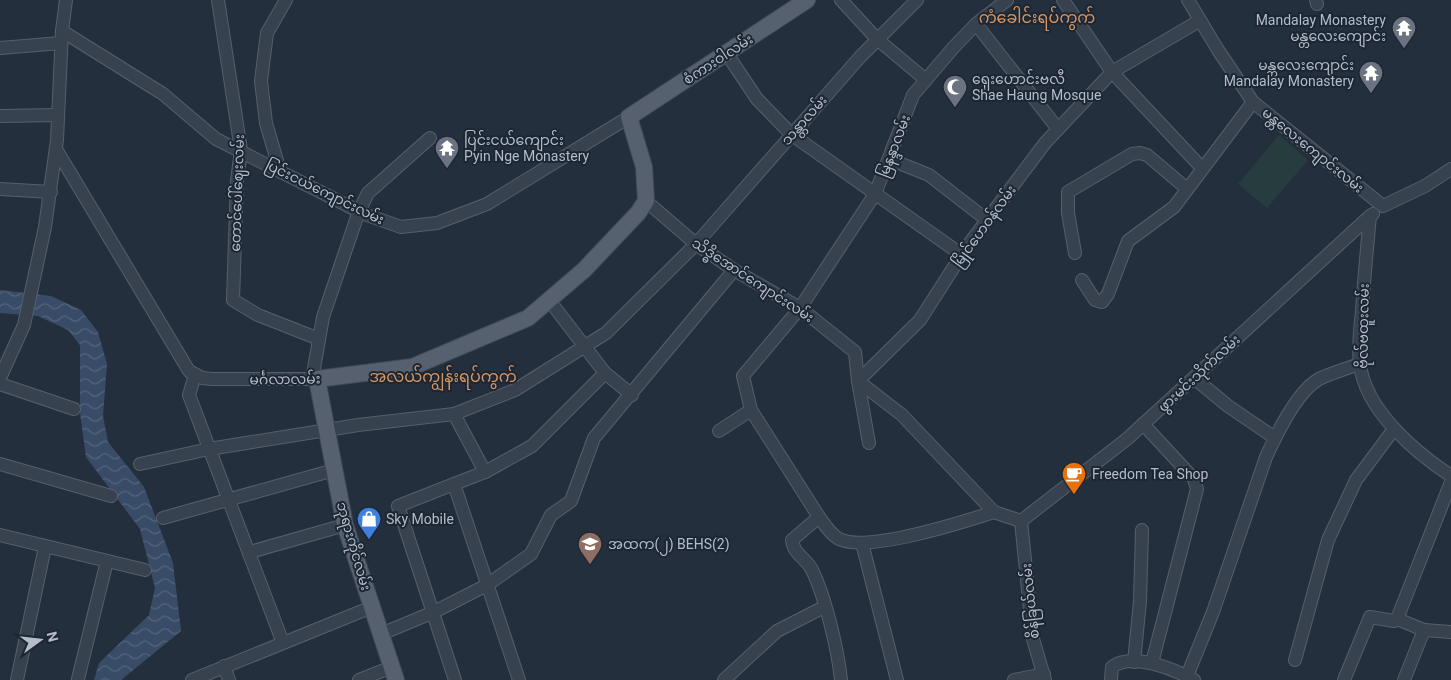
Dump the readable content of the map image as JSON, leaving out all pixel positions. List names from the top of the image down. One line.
{"streets":{"main road":["စံကားဝါလမ်း","မင်္ဂလာလမ်း","ဘုရားကိုင်လမ်း"],"street":["သန္တာလမ်း","မြနန္ဒာလမ်း","မန္တလေးကျောင်းလမ်း","ပြင်းငယ်ကျောင်းလမ်း","တောင်ပေါ်ဈေးလမ်း","မြိုင်ဟေဝန်လမ်း","သိဒ္ဓိအောင်ကျောင်းလမ်း","ဗိုလ်ဗထူးလမ်း","ဖွားမင်းသိုက်လမ်း","စိန်ခြယ်လမ်း"]},"crossings":[["စံကားဝါလမ်း","ပြင်းငယ်ကျောင်းလမ်း"],["သန္တာလမ်း","သိဒ္ဓိအောင်ကျောင်းလမ်း"],["သန္တာလမ်း","ဘုရားကိုင်လမ်း"],["မြနန္ဒာလမ်း","သိဒ္ဓိအောင်ကျောင်းလမ်း"],["မန္တလေးကျောင်းလမ်း","မြိုင်ဟေဝန်လမ်း"],["ပြင်းငယ်ကျောင်းလမ်း","တောင်ပေါ်ဈေးလမ်း"],["မြိုင်ဟေဝန်လမ်း","သိဒ္ဓိအောင်ကျောင်းလမ်း"],["သိဒ္ဓိအောင်ကျောင်းလမ်း","မင်္ဂလာလမ်း"],["ဗိုလ်ဗထူးလမ်း","ဖွားမင်းသိုက်လမ်း"],["ဖွားမင်းသိုက်လမ်း","စိန်ခြယ်လမ်း"],["မင်္ဂလာလမ်း","ဘုရားကိုင်လမ်း"]],"districts":["ကံခေါင်းရပ်ကွက်","အလယ်ကျွန်းရပ်ကွက်"],"places":{"temple":["Mandalay Monastery မန္တလေးကျောင်း","မန္တလေးကျောင်း Mandalay Monastery","ပြင်းငယ်ကျောင်း Pyin Nge Monastery"],"mosque":["ရှေးဟောင်းဗလီ Shae Haung Mosque"],"cafe":["Freedom Tea Shop"],"shop":["Sky Mobile"],"school or university":["အထက(၂) BEHS(2)"]},"north":"right"}
